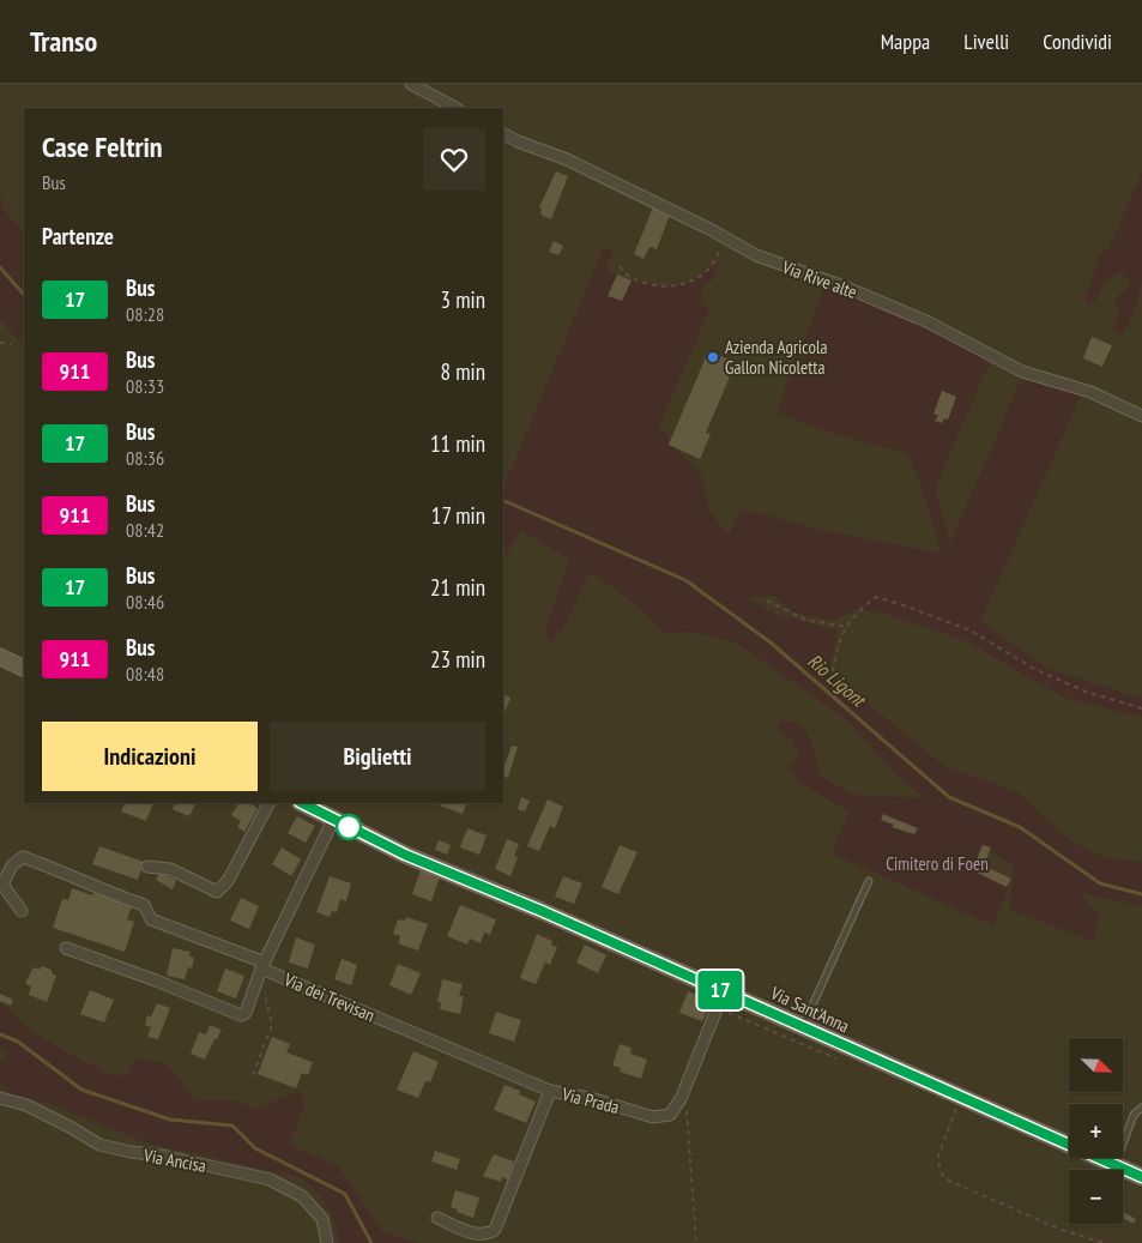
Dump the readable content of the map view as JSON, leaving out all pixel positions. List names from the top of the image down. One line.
{"streets":{"main road":["Via Sant'Anna"],"street":["Via Rive alte","Via dei Trevisan","Via Prada","Via Ancisa"]},"crossings":[["Via dei Trevisan","Via Sant'Anna"],["Via dei Trevisan","Via Prada"],["Via Sant'Anna","Via Prada"]],"water":["Rio Ligont"],"parks":["Cimitero di Foen"],"places":["Azienda Agricola Gallon Nicoletta"],"lines":["bus line 17"],"north":"bottom right","page":{"header":"Transo","nav":["Mappa","Livelli","Condividi"],"on_map":"17","heading":[["Case Feltrin","Bus"],"Partenze"],"list":[{"mark":"17","name":"Bus","note":"08:28","value":"3 min"},{"mark":"911","name":"Bus","note":"08:33","value":"8 min"},{"mark":"17","name":"Bus","note":"08:36","value":"11 min"},{"mark":"911","name":"Bus","note":"08:42","value":"17 min"},{"mark":"17","name":"Bus","note":"08:46","value":"21 min"},{"mark":"911","name":"Bus","note":"08:48","value":"23 min"}],"buttons":["Indicazioni","Biglietti"],"map_buttons":["+","−"]}}
